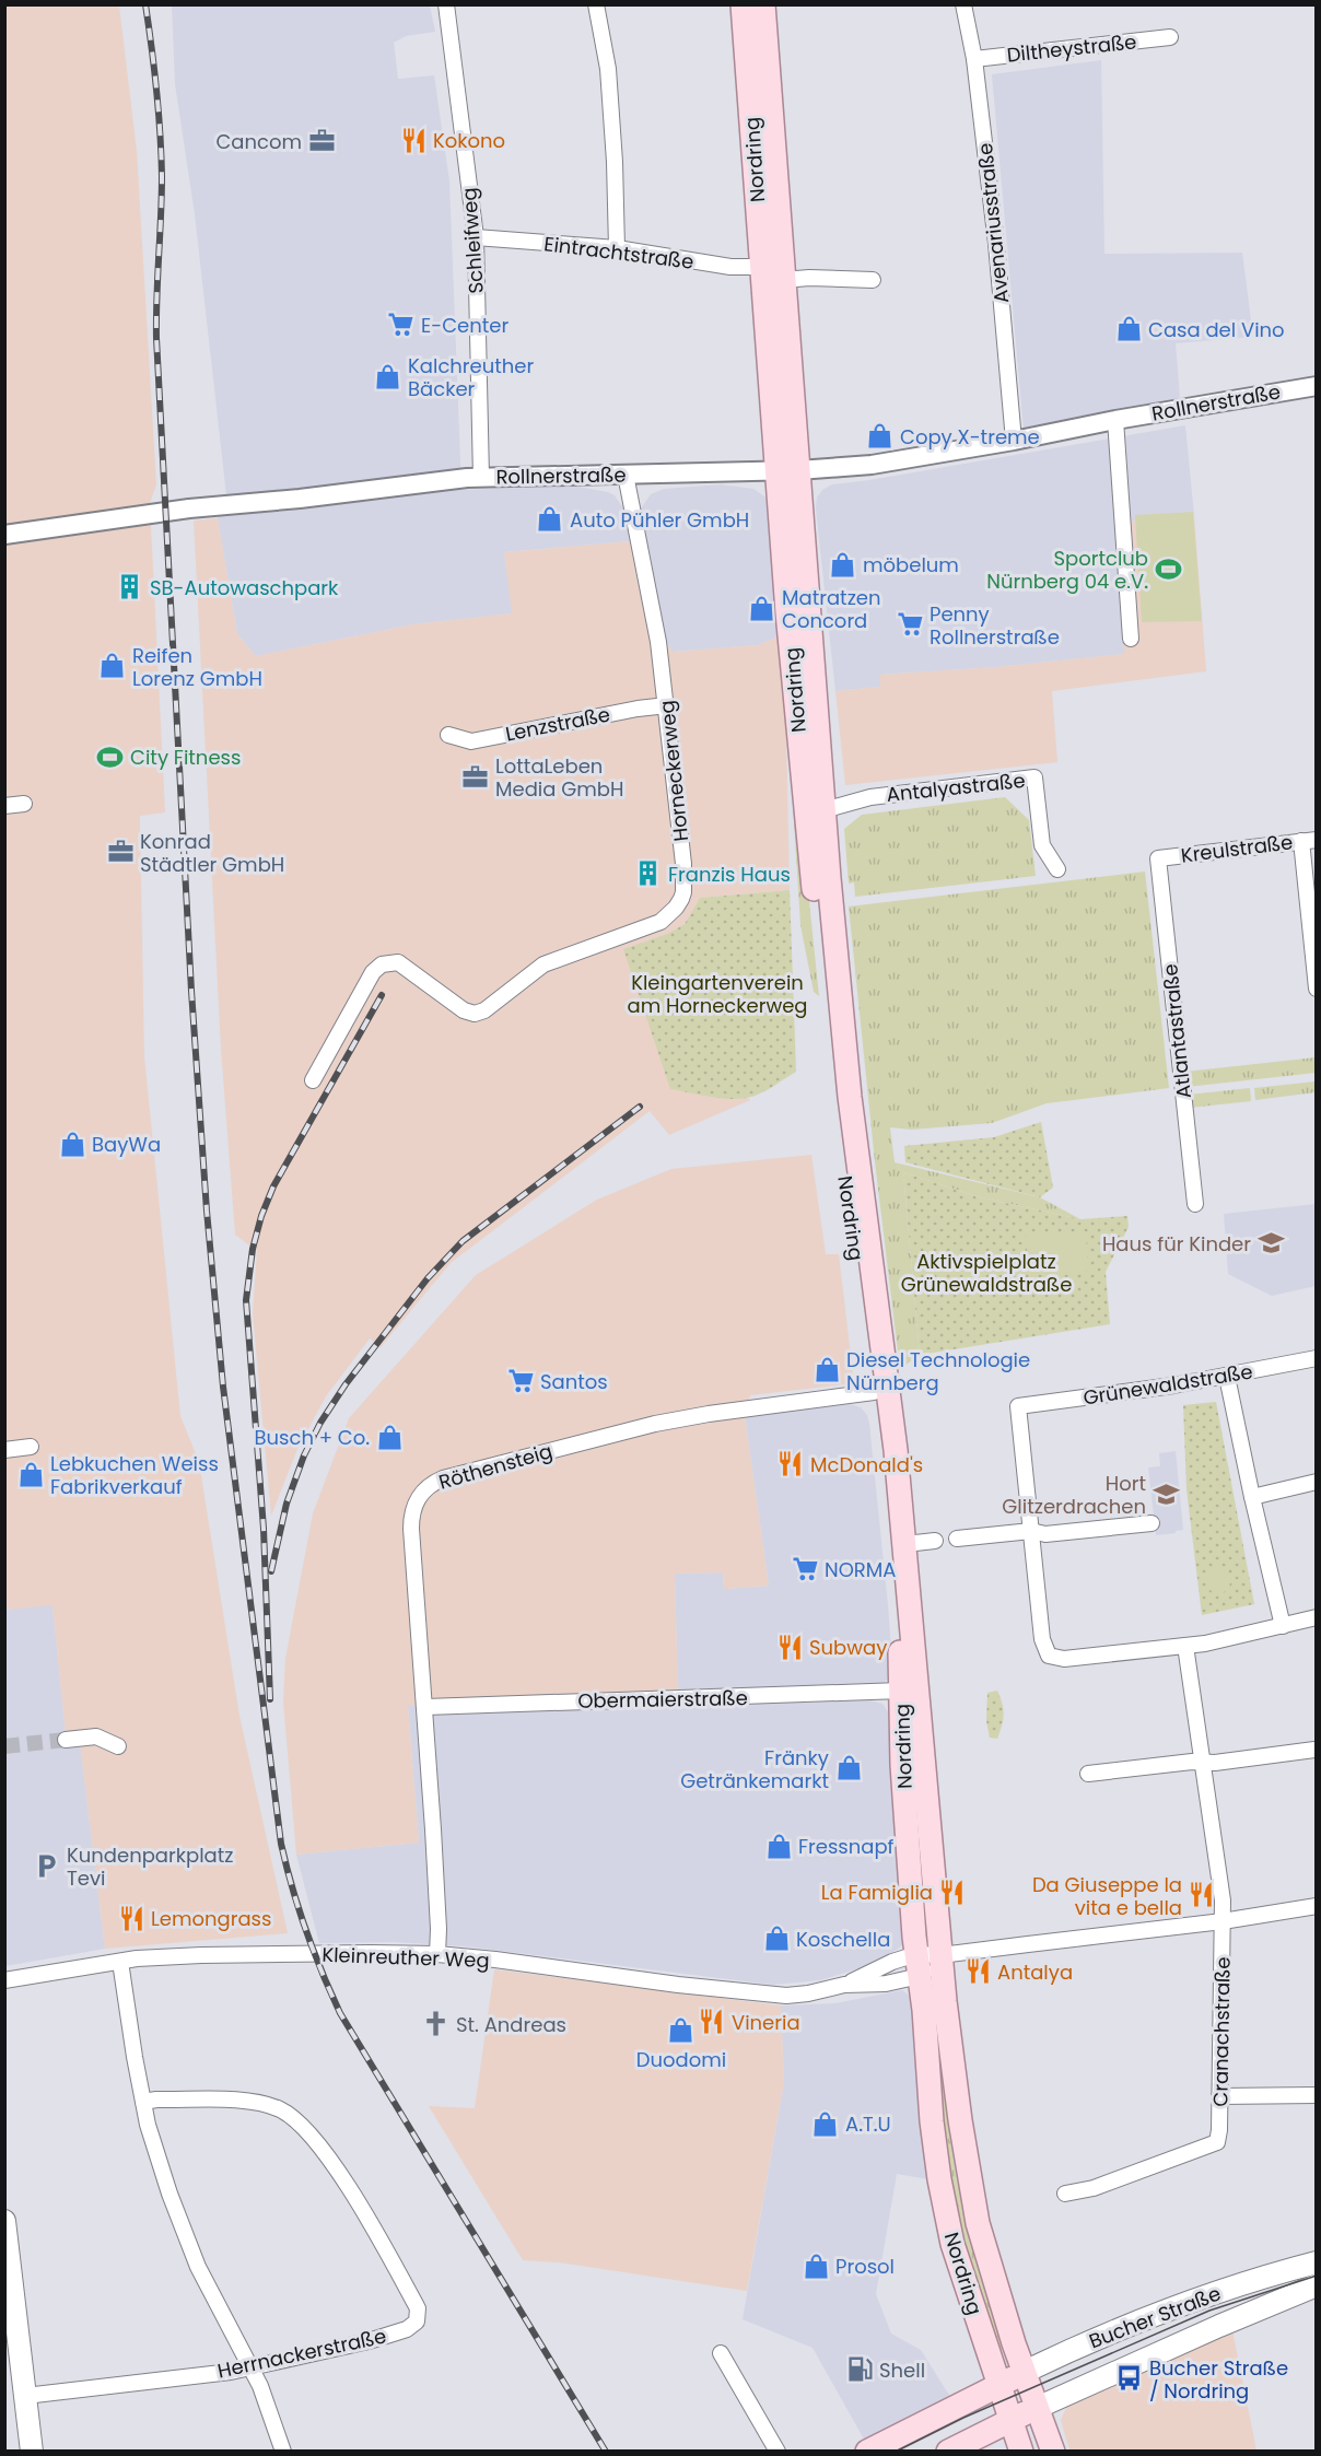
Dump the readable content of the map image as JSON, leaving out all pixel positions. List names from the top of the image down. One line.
{"streets":{"main road":["Nordring","Bucher Straße"],"street":["Diltheystraße","Avenariusstraße","Schleifweg","Eintrachtstraße","Rollnerstraße","Lenzstraße","Horneckerweg","Antalyastraße","Kreulstraße","Atlantastraße","Grünewaldstraße","Röthensteig","Obermaierstraße","Kleinreuther Weg","Cranachstraße","Herrnackerstraße"]},"crossings":[["Diltheystraße","Avenariusstraße"],["Nordring","Eintrachtstraße"],["Nordring","Rollnerstraße"],["Nordring","Antalyastraße"],["Nordring","Röthensteig"],["Nordring","Obermaierstraße"],["Nordring","Kleinreuther Weg"],["Nordring","Bucher Straße"],["Avenariusstraße","Rollnerstraße"],["Schleifweg","Eintrachtstraße"],["Schleifweg","Rollnerstraße"],["Rollnerstraße","Horneckerweg"],["Lenzstraße","Horneckerweg"],["Kreulstraße","Atlantastraße"],["Röthensteig","Obermaierstraße"],["Röthensteig","Kleinreuther Weg"],["Kleinreuther Weg","Cranachstraße"]],"parks":["Kleingartenverein am Horneckerweg","Aktivspielplatz Grünewaldstraße"],"places":{"restaurant":["Kokono","McDonald's","Subway","La Famiglia","Da Giuseppe la vita e bella","Lemongrass","Antalya","Vineria"],"office":["Cancom","LottaLeben Media GmbH","Konrad Städtler GmbH"],"supermarket":["E-Center","Penny Rollnerstraße","Santos","NORMA"],"shop":["Casa del Vino","Kalchreuther Bäcker","Copy X-treme","Auto Pühler GmbH","möbelum","Matratzen Concord","Reifen Lorenz GmbH","BayWa","Diesel Technologie Nürnberg","Busch + Co.","Lebkuchen Weiss Fabrikverkauf","Fränky Getränkemarkt","Fressnapf","Koschella","Duodomi","A.T.U","Prosol"],"sports":["Sportclub Nürnberg 04 e.V.","City Fitness"],"building":["SB-Autowaschpark","Franzis Haus"],"school or university":["Haus für Kinder","Hort Glitzerdrachen"],"parking":["Kundenparkplatz Tevi"],"church":["St. Andreas"],"fuel station":["Shell"],"bus stop":["Bucher Straße / Nordring"]}}
